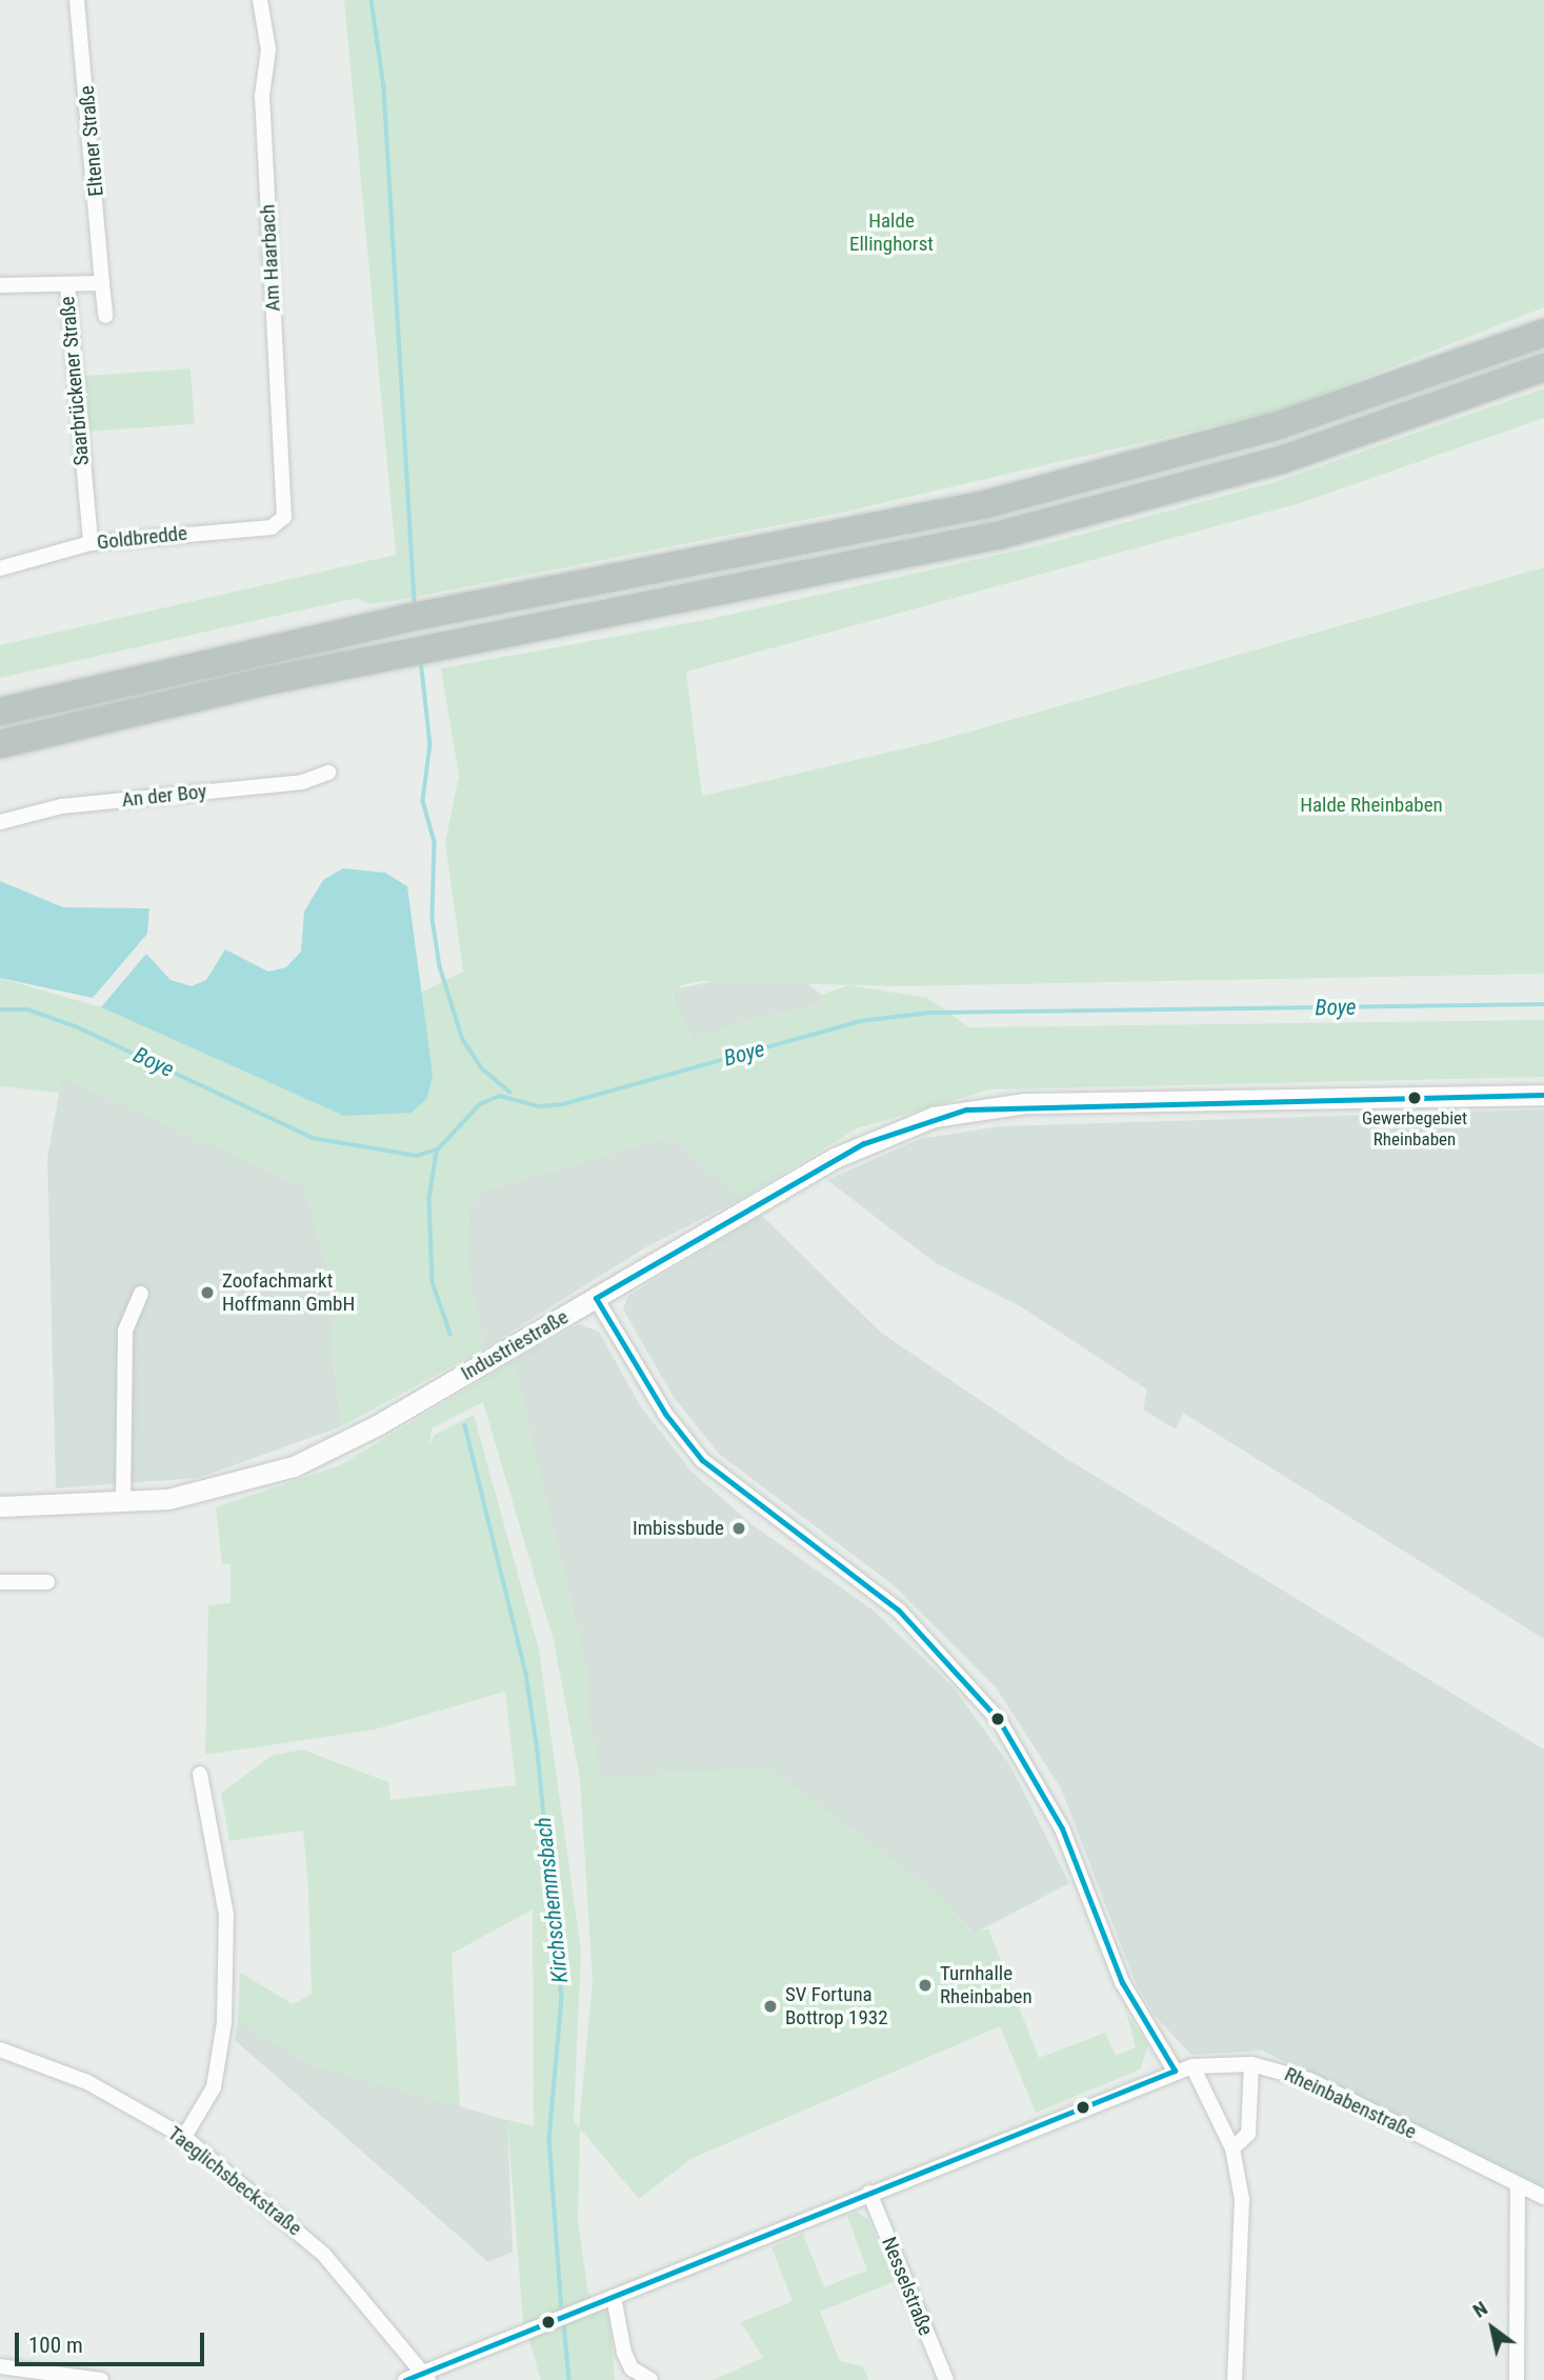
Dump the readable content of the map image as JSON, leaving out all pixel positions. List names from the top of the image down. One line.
{"streets":{"street":["Eltener Straße","Am Haarbach","Saarbrückener Straße","Goldbredde","An der Boy","Industriestraße","Rheinbabenstraße","Taeglichsbeckstraße","Nesselstraße"]},"crossings":[["Am Haarbach","Goldbredde"],["Saarbrückener Straße","Goldbredde"],["Rheinbabenstraße","Taeglichsbeckstraße"],["Rheinbabenstraße","Nesselstraße"]],"water":["Boye","Kirchschemmsbach"],"parks":["Halde Ellinghorst","Halde Rheinbaben"],"places":["Gewerbegebiet Rheinbaben","Zoofachmarkt Hoffmann GmbH","Imbissbude","Turnhalle Rheinbaben","SV Fortuna Bottrop 1932"],"scale_bar":"100 m","north":"top left"}
